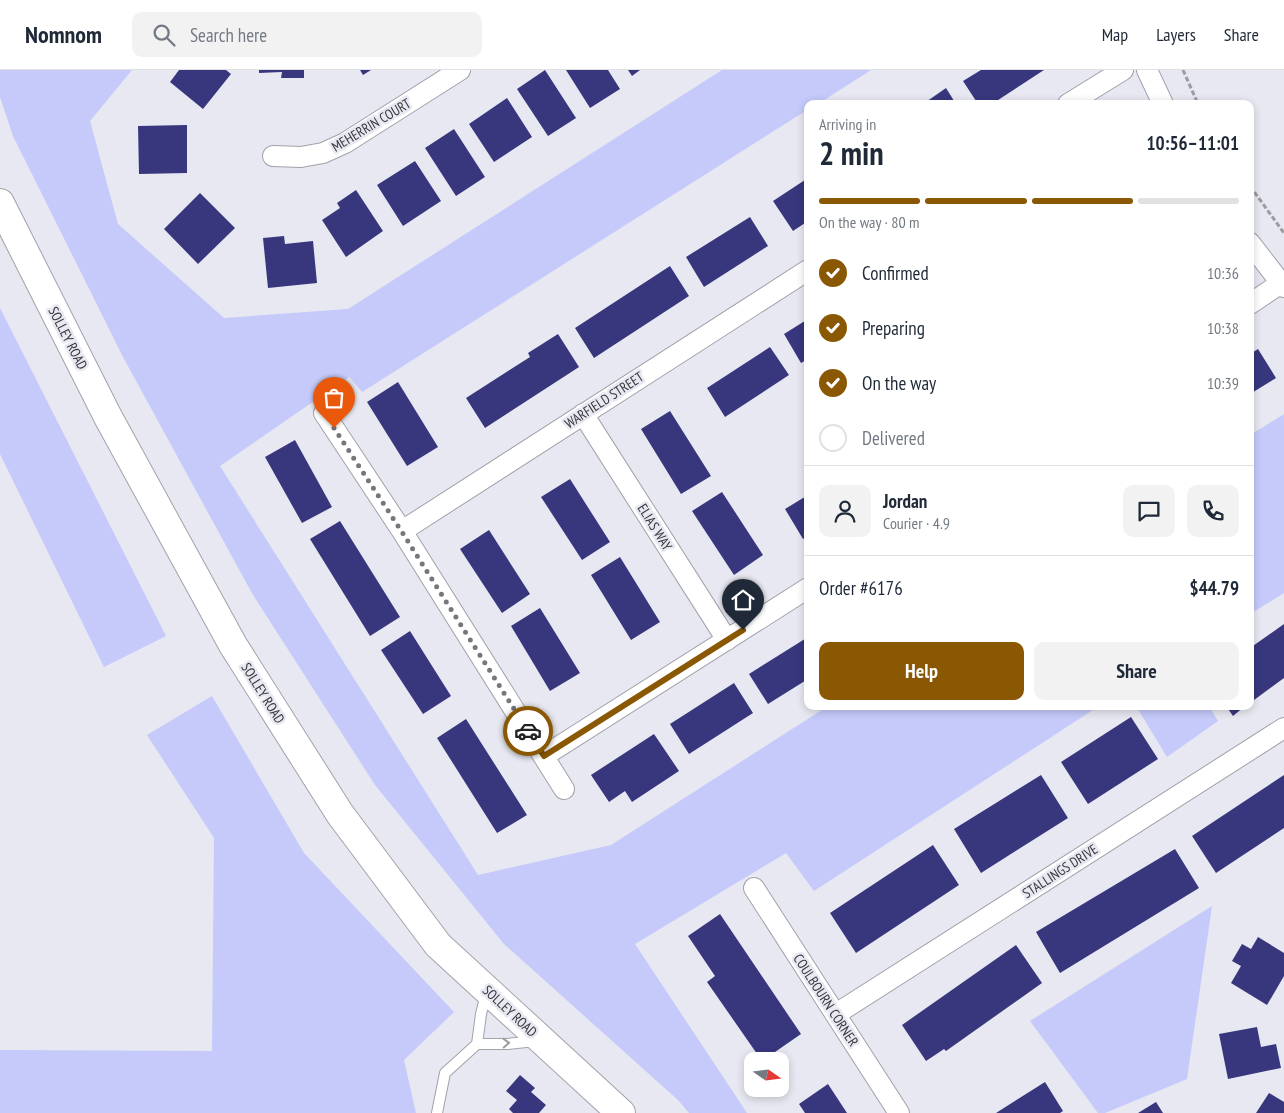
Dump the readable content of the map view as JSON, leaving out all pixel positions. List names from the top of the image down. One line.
{"streets":{"main road":["SOLLEY ROAD"],"street":["MEHERRIN COURT","WARFIELD STREET","ELIAS WAY","STALLINGS DRIVE","COULBOURN CORNER"]},"crossings":[["WARFIELD STREET","ELIAS WAY"],["STALLINGS DRIVE","COULBOURN CORNER"]],"north":"right","page":{"header":"Nomnom","search":"Search here","nav":["Map","Layers","Share"],"heading":["2 min","Arriving in","10:56–11:01"],"panel":["Jordan","Courier · 4.9","Order #6176","$44.79"],"bar":"On the way · 80 m","list":[["Confirmed","10:36"],["Preparing","10:38"],["On the way","10:39"],"Delivered"],"buttons":["Help","Share"]}}
